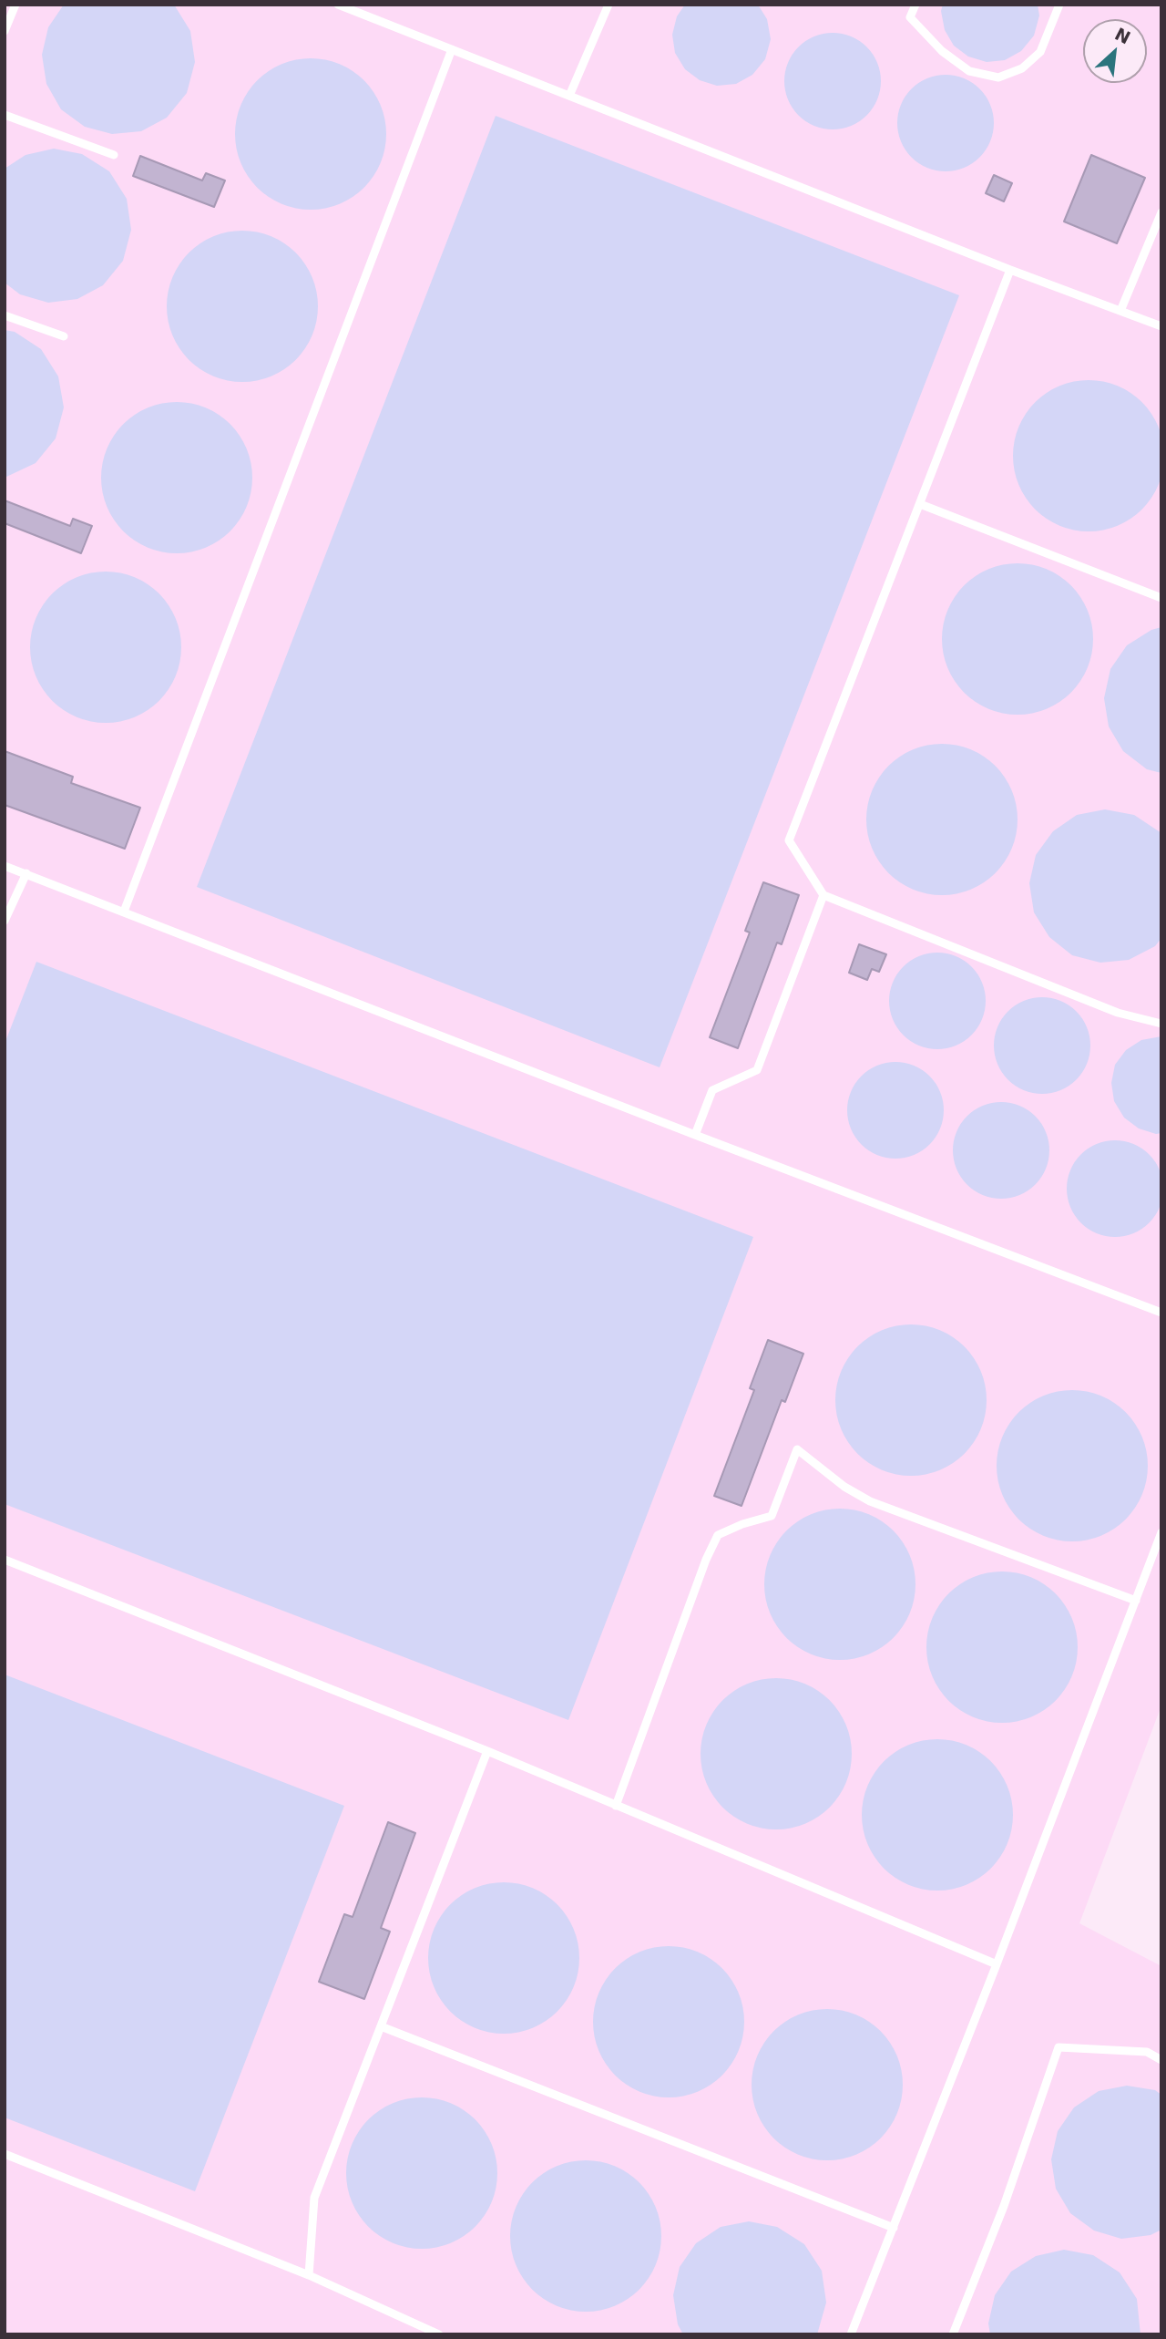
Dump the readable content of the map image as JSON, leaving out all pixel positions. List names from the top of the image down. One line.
{"north":"top right"}
